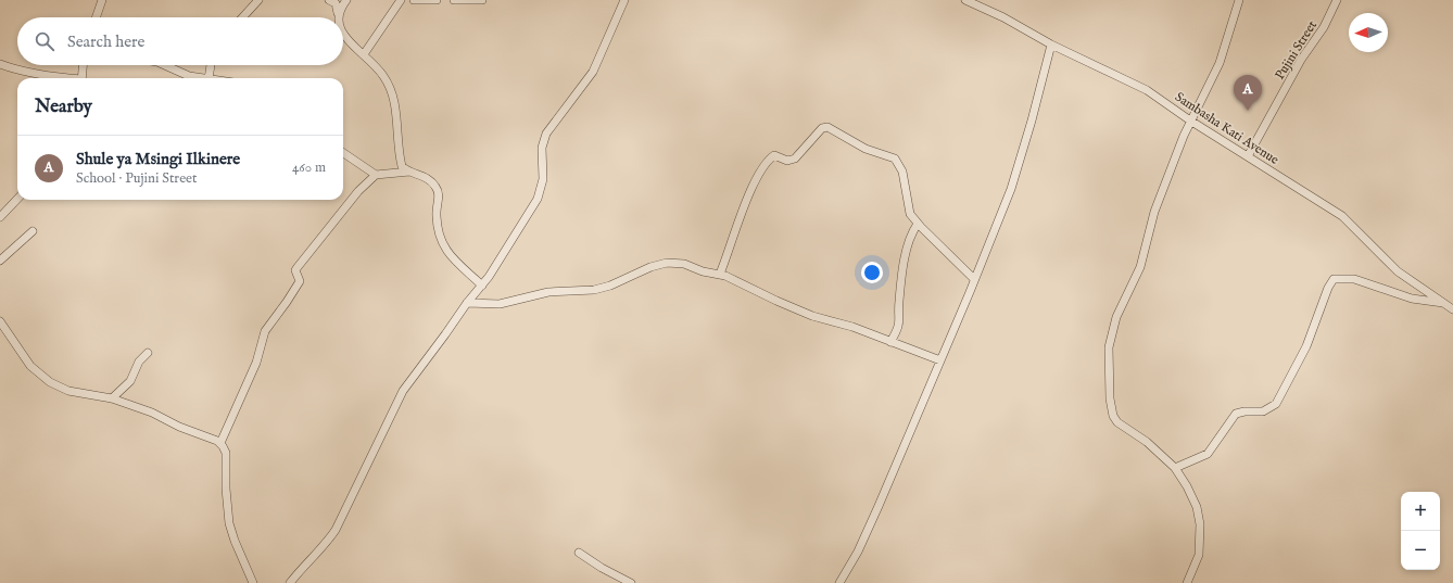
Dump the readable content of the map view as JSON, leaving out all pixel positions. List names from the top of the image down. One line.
{"streets":{"street":["Pujini Street","Sambasha Kati Avenue"]},"crossings":[["Pujini Street","Sambasha Kati Avenue"]],"north":"left","page":{"search":"Search here","pins":"A","heading":"Nearby","list":[{"mark":"A","name":"Shule ya Msingi Ilkinere","note":"School · Pujini Street","value":"460 m"}],"map_buttons":["+","−"]}}
